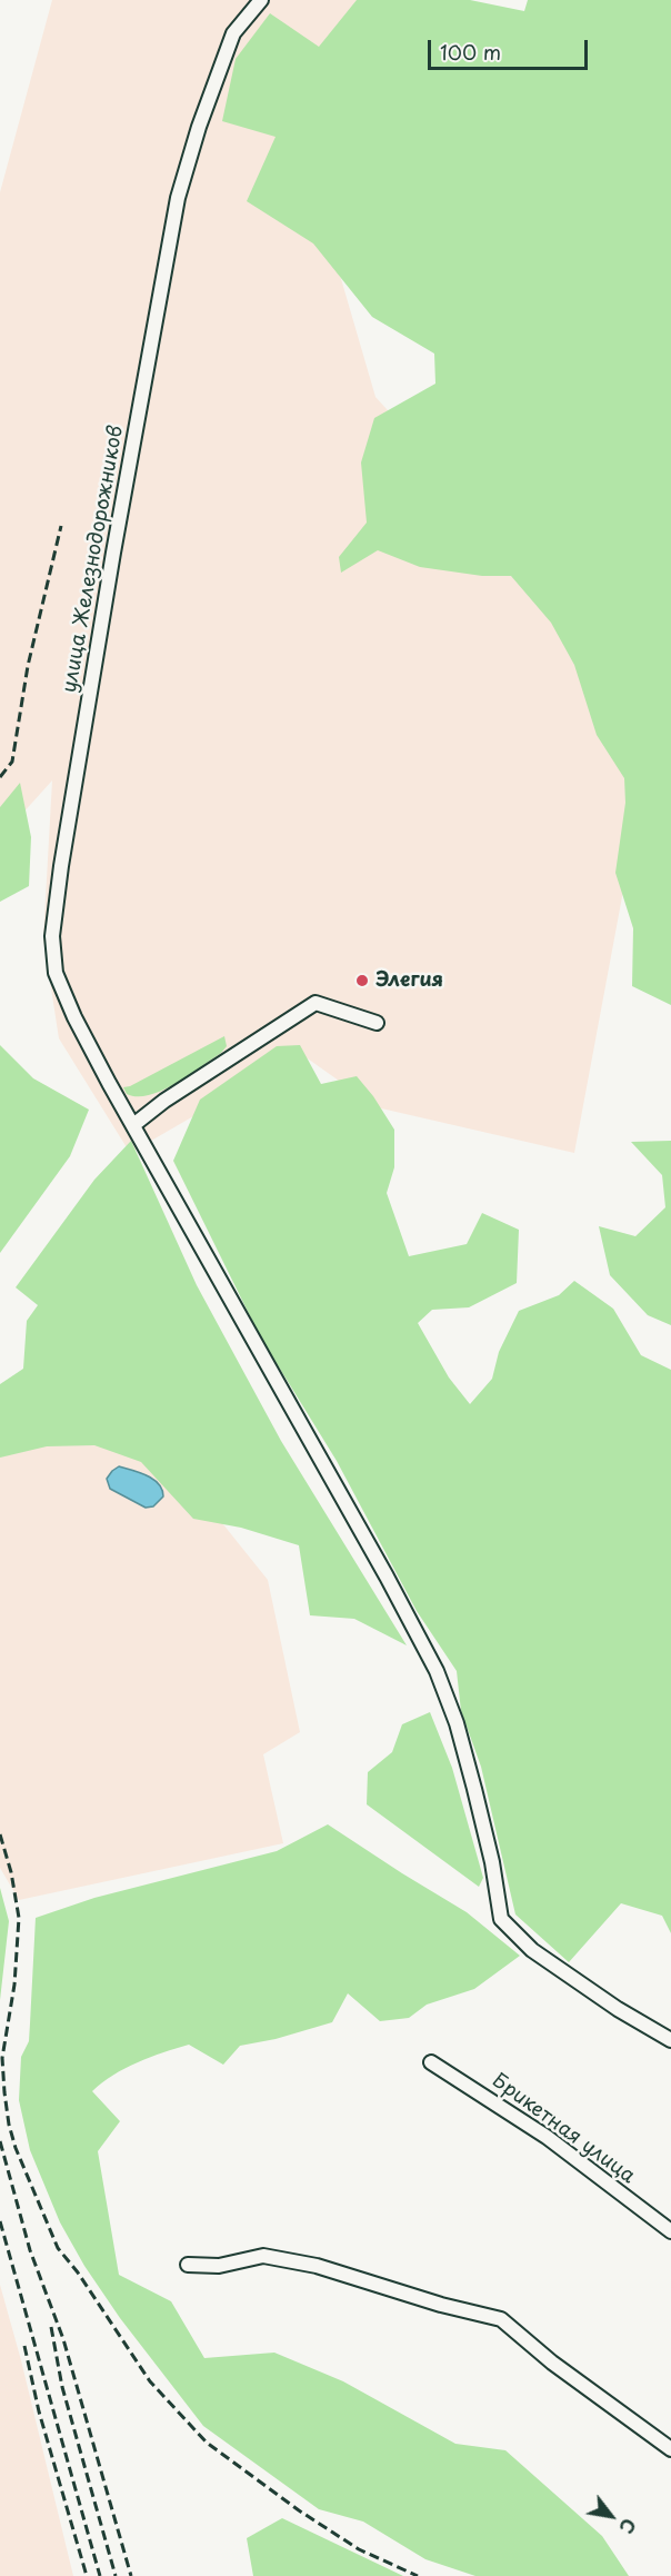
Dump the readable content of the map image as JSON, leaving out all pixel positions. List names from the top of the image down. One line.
{"streets":{"street":["улица Железнодорожников","Брикетная улица"]},"places":["Элегия"],"scale_bar":"100 m","north":"bottom right"}
